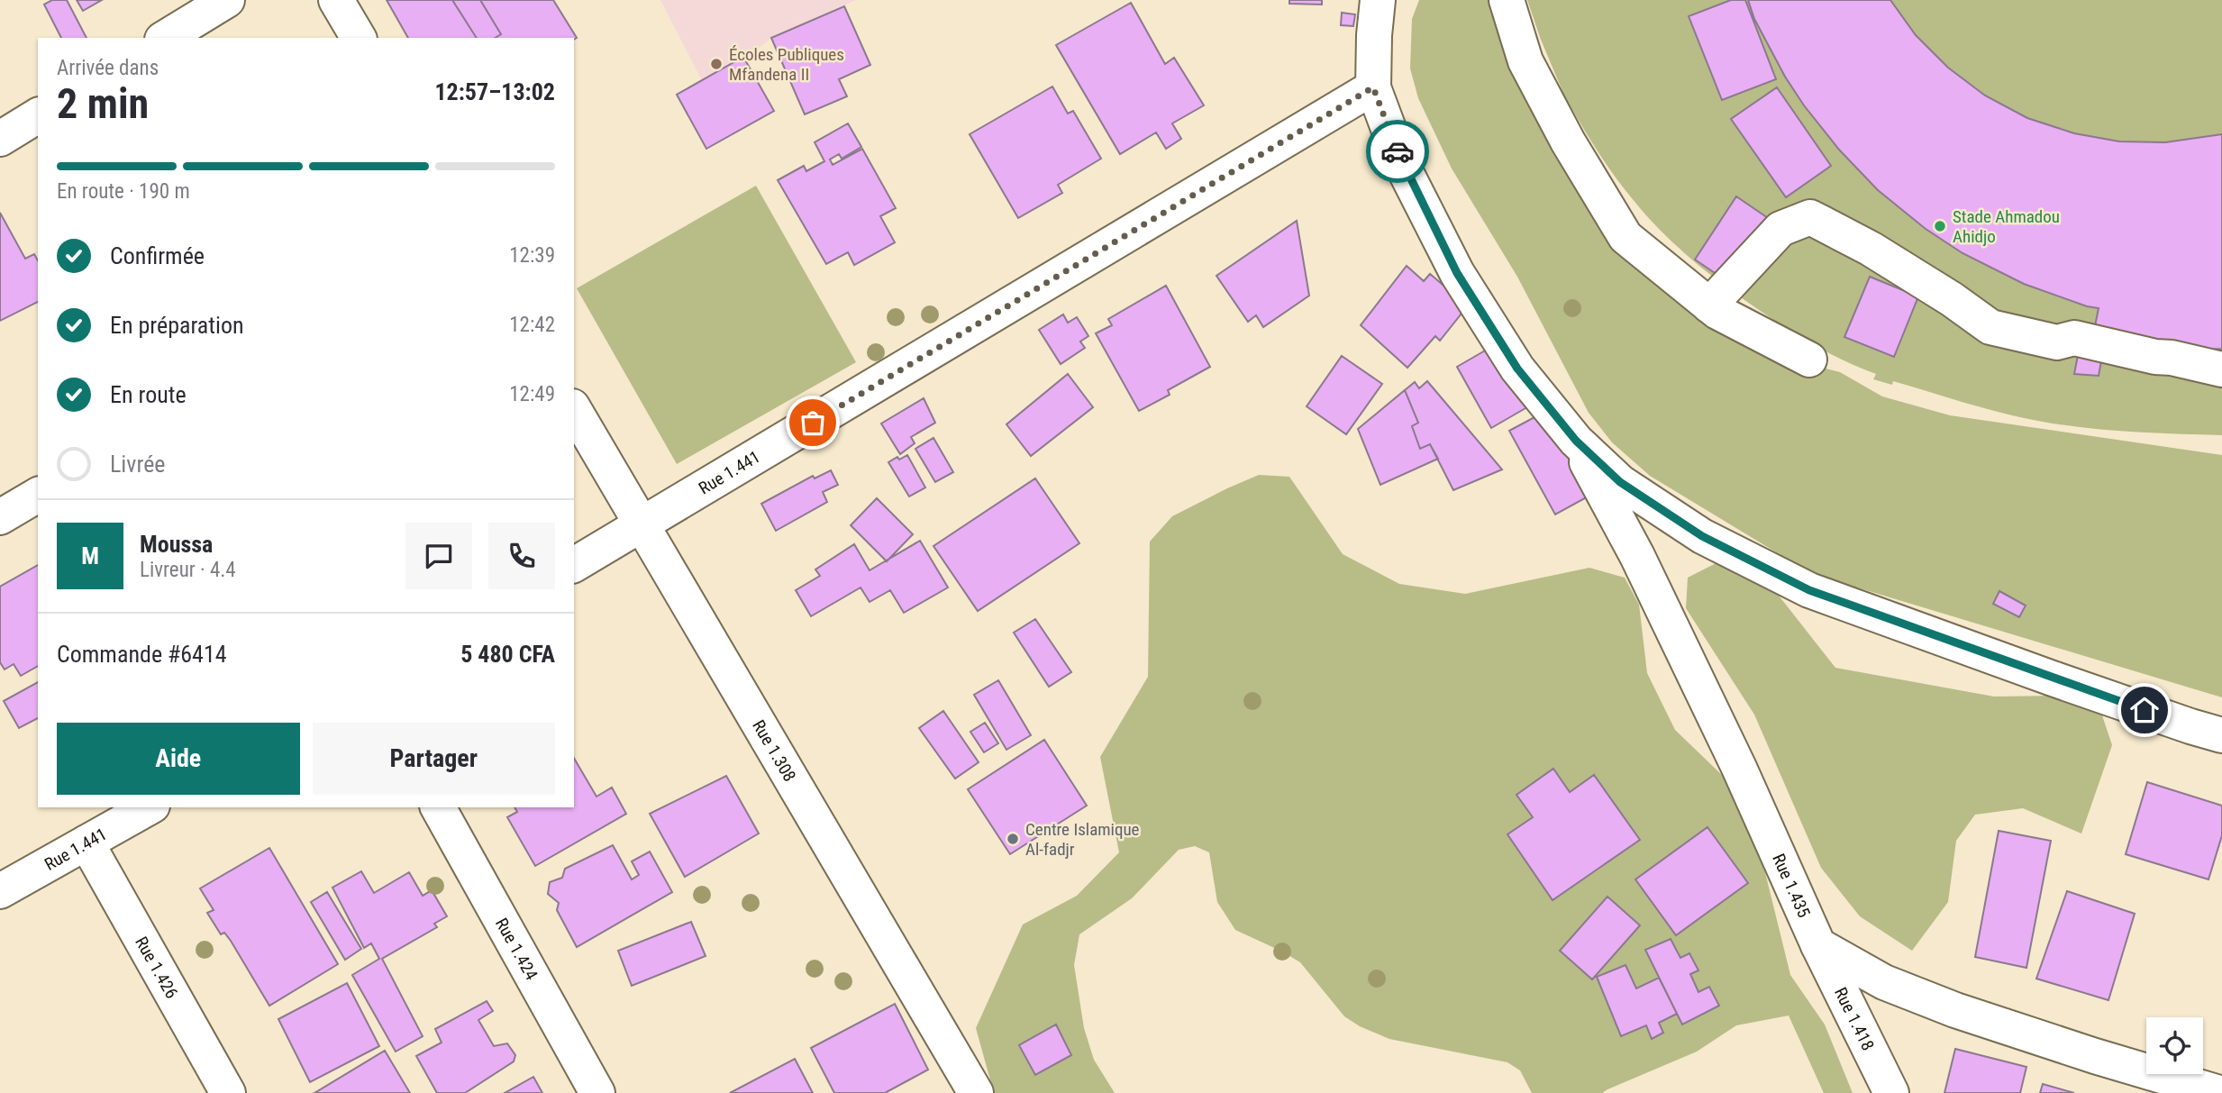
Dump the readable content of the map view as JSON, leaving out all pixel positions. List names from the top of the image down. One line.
{"streets":{"street":["Rue 1.441","Rue 1.308","Rue 1.435","Rue 1.424","Rue 1.426","Rue 1.418"]},"crossings":[["Rue 1.441","Rue 1.308"],["Rue 1.441","Rue 1.426"],["Rue 1.435","Rue 1.418"]],"places":["Écoles Publiques Mfandena II","Stade Ahmadou Ahidjo","Centre Islamique Al-fadjr"],"page":{"heading":["2 min","Arrivée dans","12:57–13:02"],"panel":["Moussa","Livreur · 4.4","Commande #6414","5 480 CFA"],"bar":"En route · 190 m","list":[["Confirmée","12:39"],["En préparation","12:42"],["En route","12:49"],"Livrée"],"round":"M","buttons":["Aide","Partager"]}}
